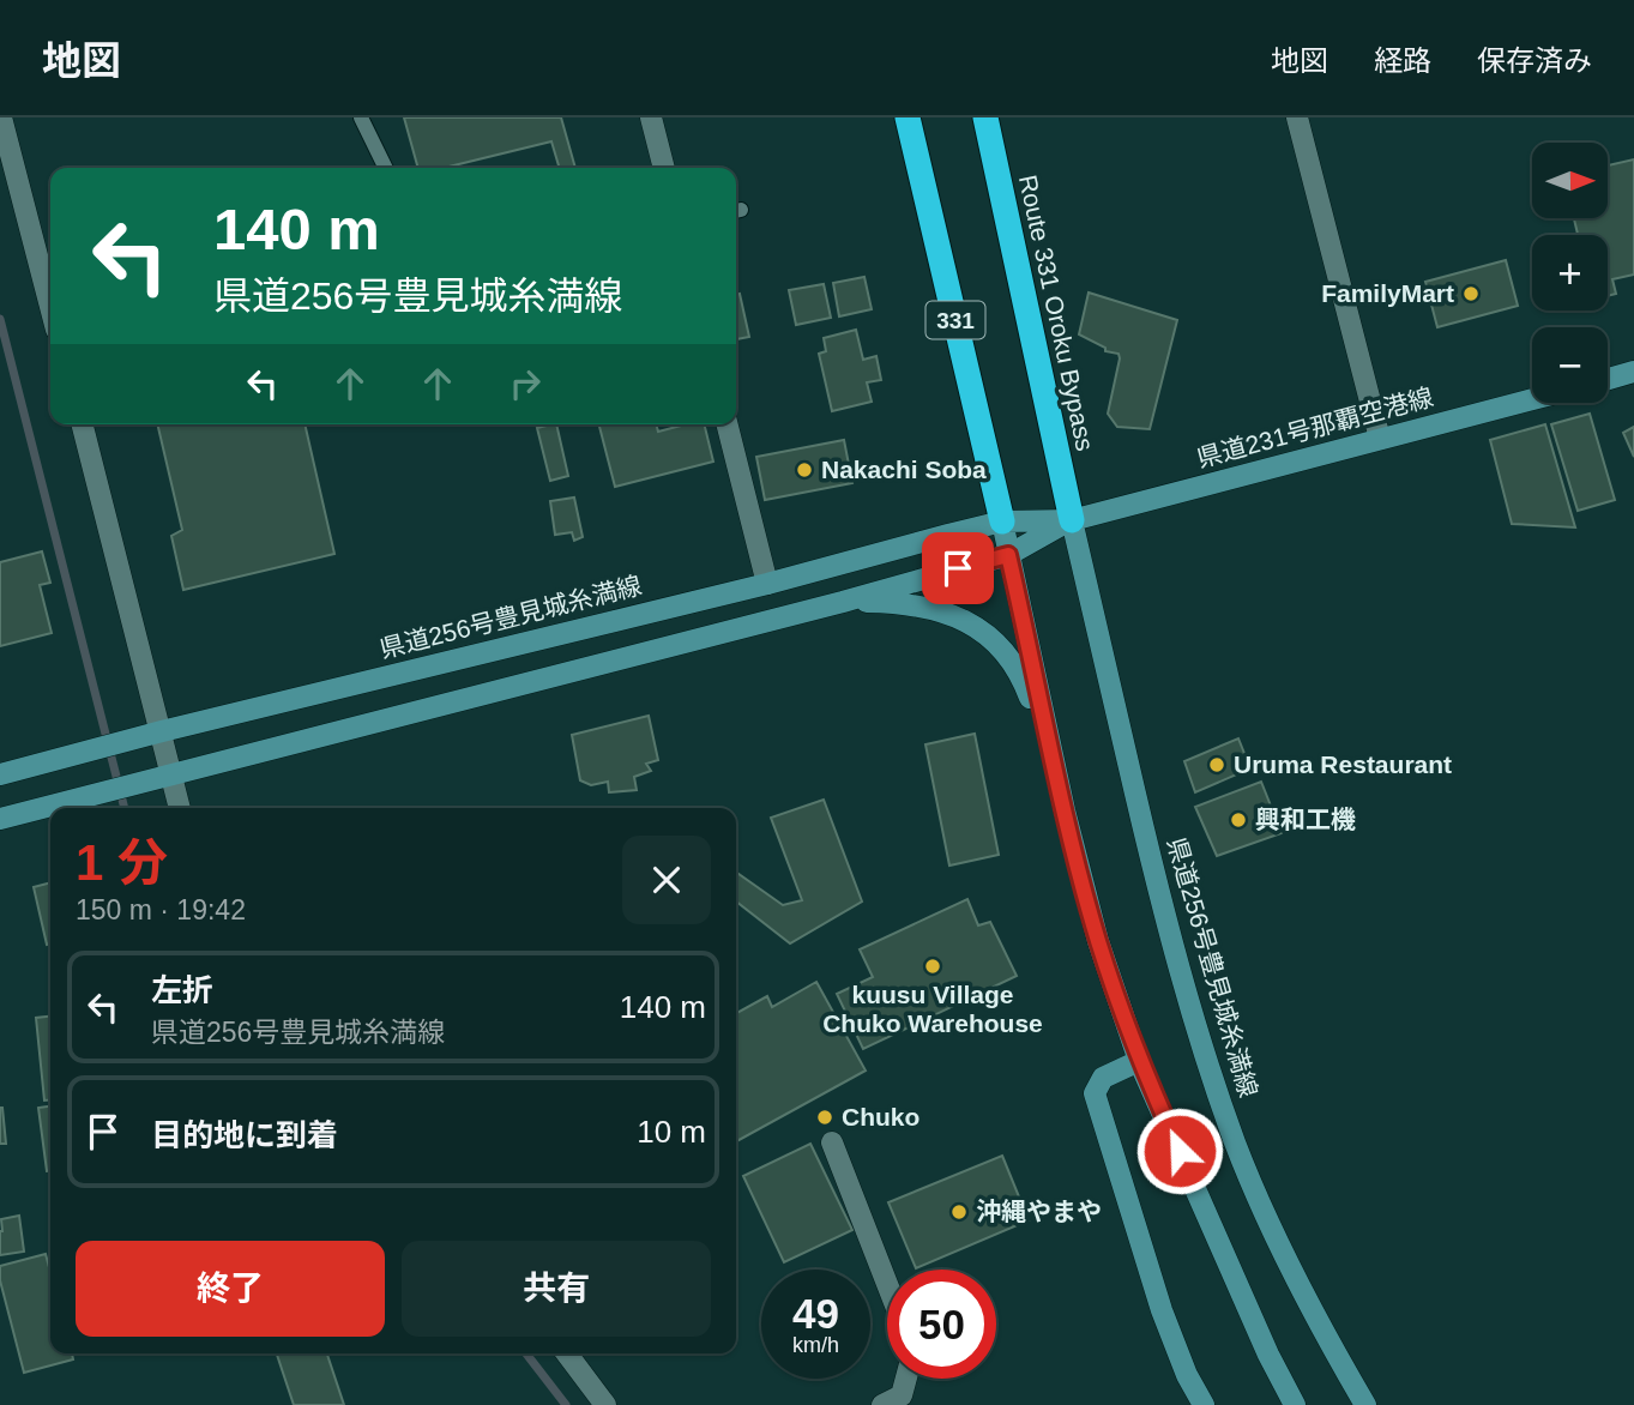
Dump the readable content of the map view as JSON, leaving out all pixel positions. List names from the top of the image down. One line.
{"streets":{"highway":["Route 331 Oroku Bypass","331"],"main road":["県道231号那覇空港線","県道256号豊見城糸満線"]},"crossings":[["Route 331 Oroku Bypass","県道231号那覇空港線"],["Route 331 Oroku Bypass","県道256号豊見城糸満線"],["331","県道256号豊見城糸満線"],["県道231号那覇空港線","県道256号豊見城糸満線"]],"places":["FamilyMart","Nakachi Soba","Uruma Restaurant","興和工機","kuusu Village Chuko Warehouse","Chuko","沖縄やまや"],"north":"right","page":{"header":"地図","nav":["地図","経路","保存済み"],"map_buttons":["+","−"],"turn":["140 m","県道256号豊見城糸満線"],"heading":["1 分","150 m · 19:42"],"list":[{"name":"左折","note":"県道256号豊見城糸満線","value":"140 m"},{"name":"目的地に到着","value":"10 m"}],"buttons":["終了","共有"],"speed":"49 km/h","limit":"50"}}
